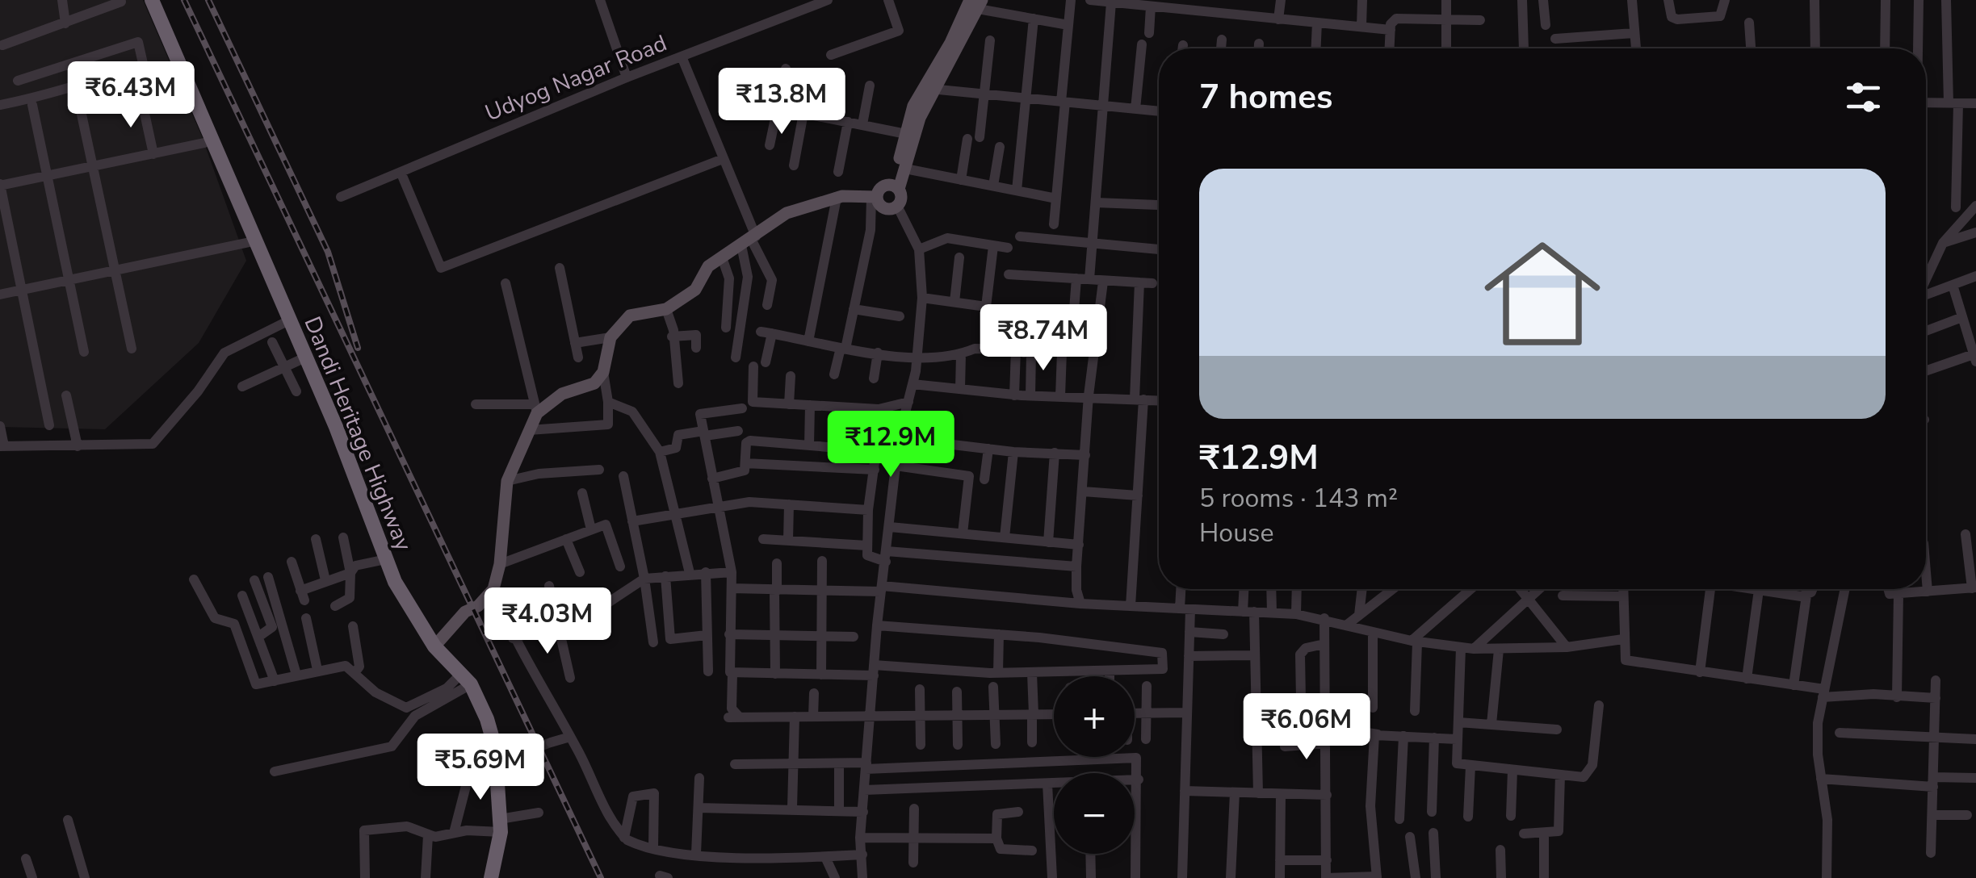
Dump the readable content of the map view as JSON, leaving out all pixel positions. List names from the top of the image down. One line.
{"streets":{"highway":["Dandi Heritage Highway"],"street":["Udyog Nagar Road"]},"page":{"heading":"7 homes","price":["₹6.43M","₹13.8M","₹8.74M","₹12.9M","₹4.03M","₹6.06M","₹5.69M"],"list":[{"name":"₹12.9M","note":"5 rooms · 143 m² · House"}],"map_buttons":["+","−"]}}
